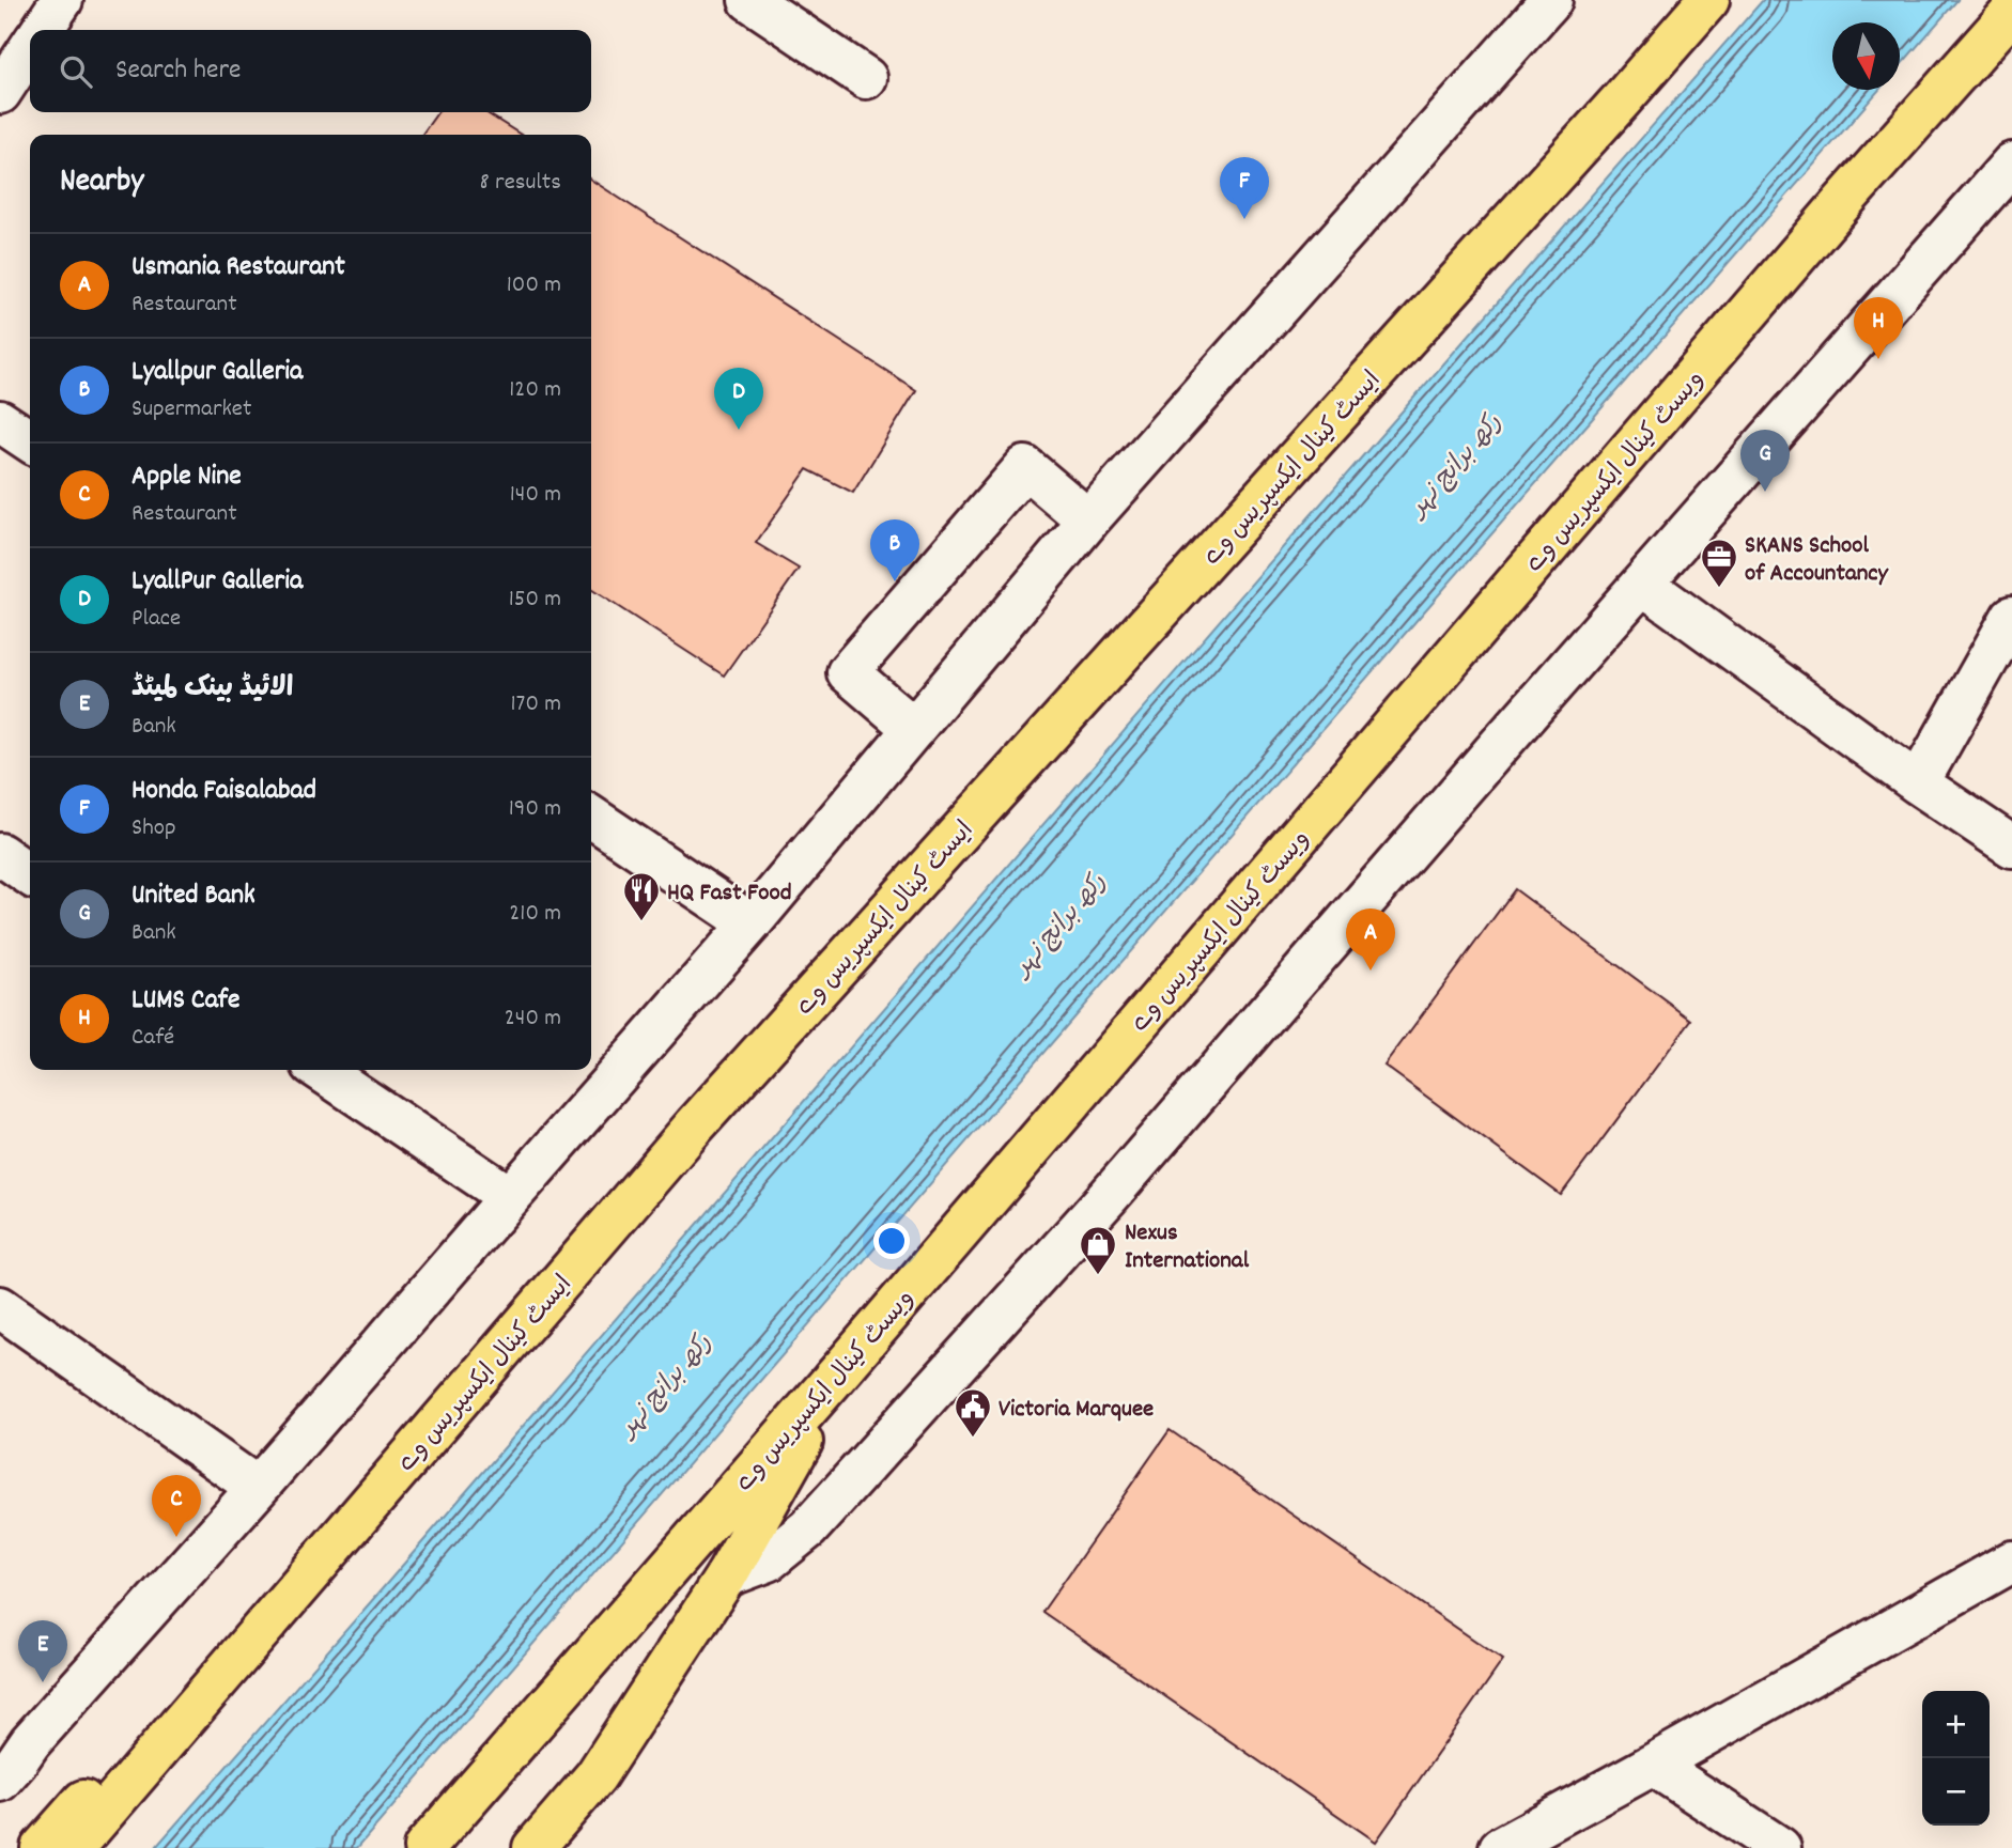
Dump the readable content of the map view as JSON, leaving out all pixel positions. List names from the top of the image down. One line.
{"streets":{"main road":["ایسٹ کینال ایکسپریس وے","ویسٹ کینال ایکسپریس وے"]},"water":["رکھ برانچ نہر"],"places":{"office":["SKANS School of Accountancy"],"restaurant":["HQ Fast Food"],"shop":["Nexus International"],"public building":["Victoria Marquee"]},"north":"bottom","page":{"search":"Search here","heading":["Nearby","8 results"],"pins":["F","H","D","G","B","A","C","E"],"list":[{"mark":"A","name":"Usmania Restaurant","note":"Restaurant","value":"100 m"},{"mark":"B","name":"Lyallpur Galleria","note":"Supermarket","value":"120 m"},{"mark":"C","name":"Apple Nine","note":"Restaurant","value":"140 m"},{"mark":"D","name":"LyallPur Galleria","note":"Place","value":"150 m"},{"mark":"E","name":"الائیڈ بینک لمیٹڈ","note":"Bank","value":"170 m"},{"mark":"F","name":"Honda Faisalabad","note":"Shop","value":"190 m"},{"mark":"G","name":"United Bank","note":"Bank","value":"210 m"},{"mark":"H","name":"LUMS Cafe","note":"Café","value":"240 m"}],"map_buttons":["+","−"]}}
